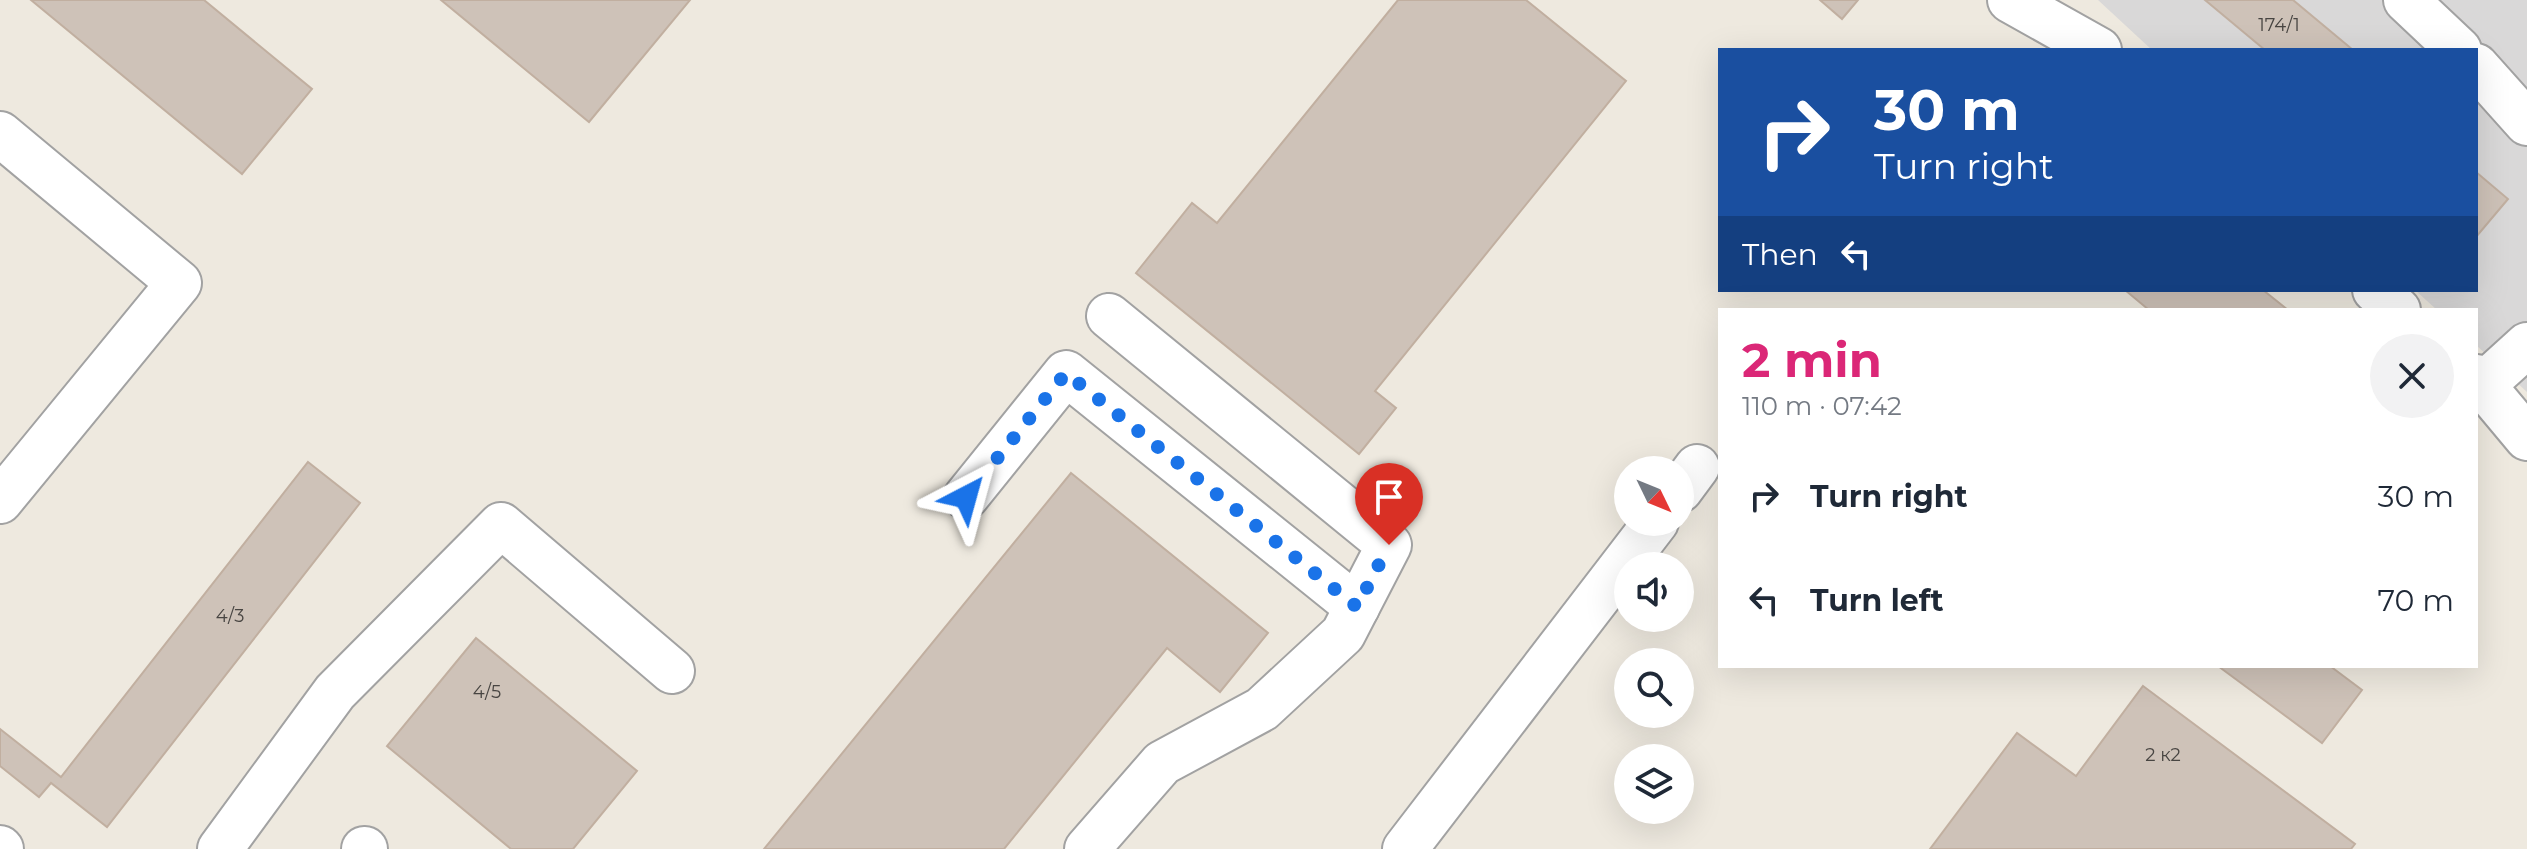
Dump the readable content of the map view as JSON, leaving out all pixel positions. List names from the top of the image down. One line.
{"house_numbers":["174/1","4/3","4/5","2 к2"],"north":"bottom right","page":{"turn":["30 m","Turn right"],"then":"Then","heading":["2 min","110 m · 07:42"],"list":[{"name":"Turn right","value":"30 m"},{"name":"Turn left","value":"70 m"}]}}
